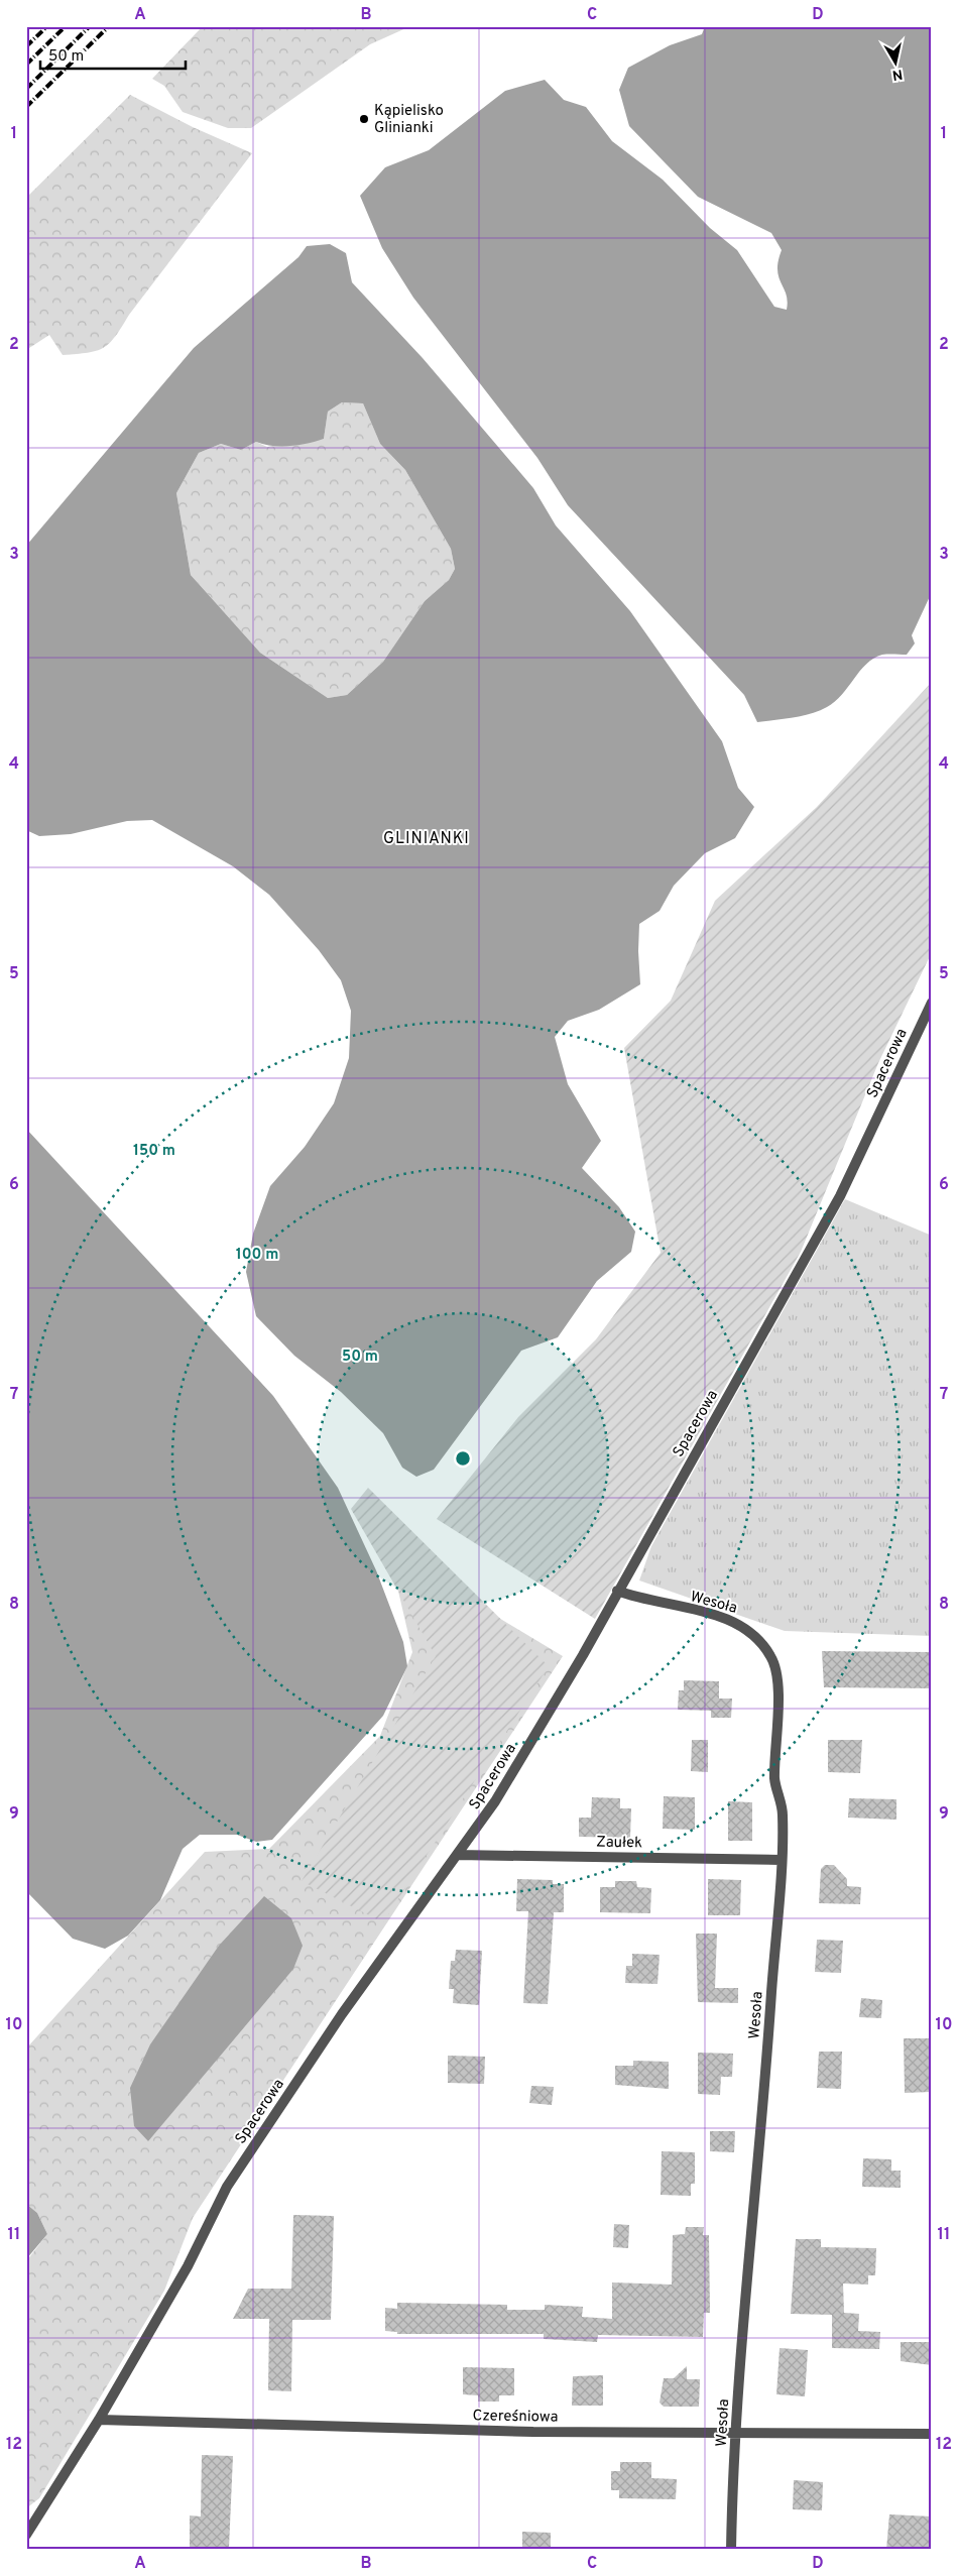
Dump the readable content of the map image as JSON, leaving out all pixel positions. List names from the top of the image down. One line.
{"streets":{"street":["Spacerowa","Wesoła","Zaułek","Czereśniowa"]},"crossings":[["Spacerowa","Wesoła"],["Spacerowa","Zaułek"],["Spacerowa","Czereśniowa"],["Wesoła","Zaułek"],["Wesoła","Czereśniowa"]],"districts":["GLINIANKI"],"places":["Kąpielisko Glinianki"],"scale_bar":"50 m","north":"bottom","grid":{"columns":["A","B","C","D"],"rows":["1","2","3","4","5","6","7","8","9","10","11","12"]},"rings":["150 m","100 m","50 m"]}
